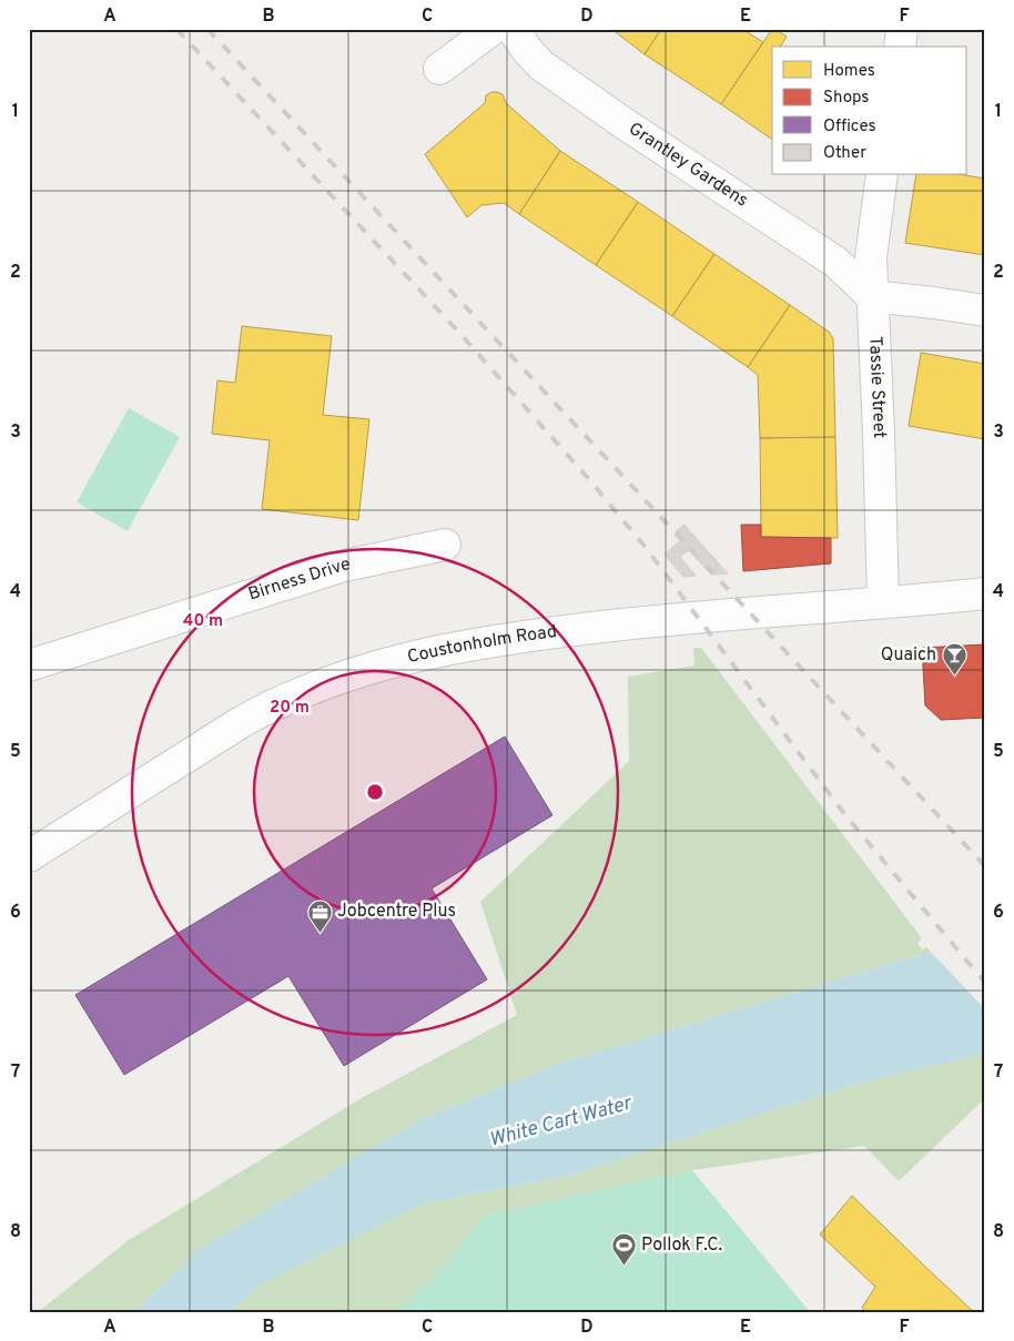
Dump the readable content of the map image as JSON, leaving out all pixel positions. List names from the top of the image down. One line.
{"streets":{"street":["Grantley Gardens","Tassie Street","Birness Drive","Coustonholm Road"]},"crossings":[["Grantley Gardens","Tassie Street"],["Tassie Street","Coustonholm Road"]],"water":["White Cart Water"],"places":{"bar":["Quaich"],"office":["Jobcentre Plus"],"sports":["Pollok F.C."]},"legend":["Homes","Shops","Offices","Other"],"grid":{"columns":["A","B","C","D","E","F"],"rows":["1","2","3","4","5","6","7","8"]},"rings":["40 m","20 m"]}
